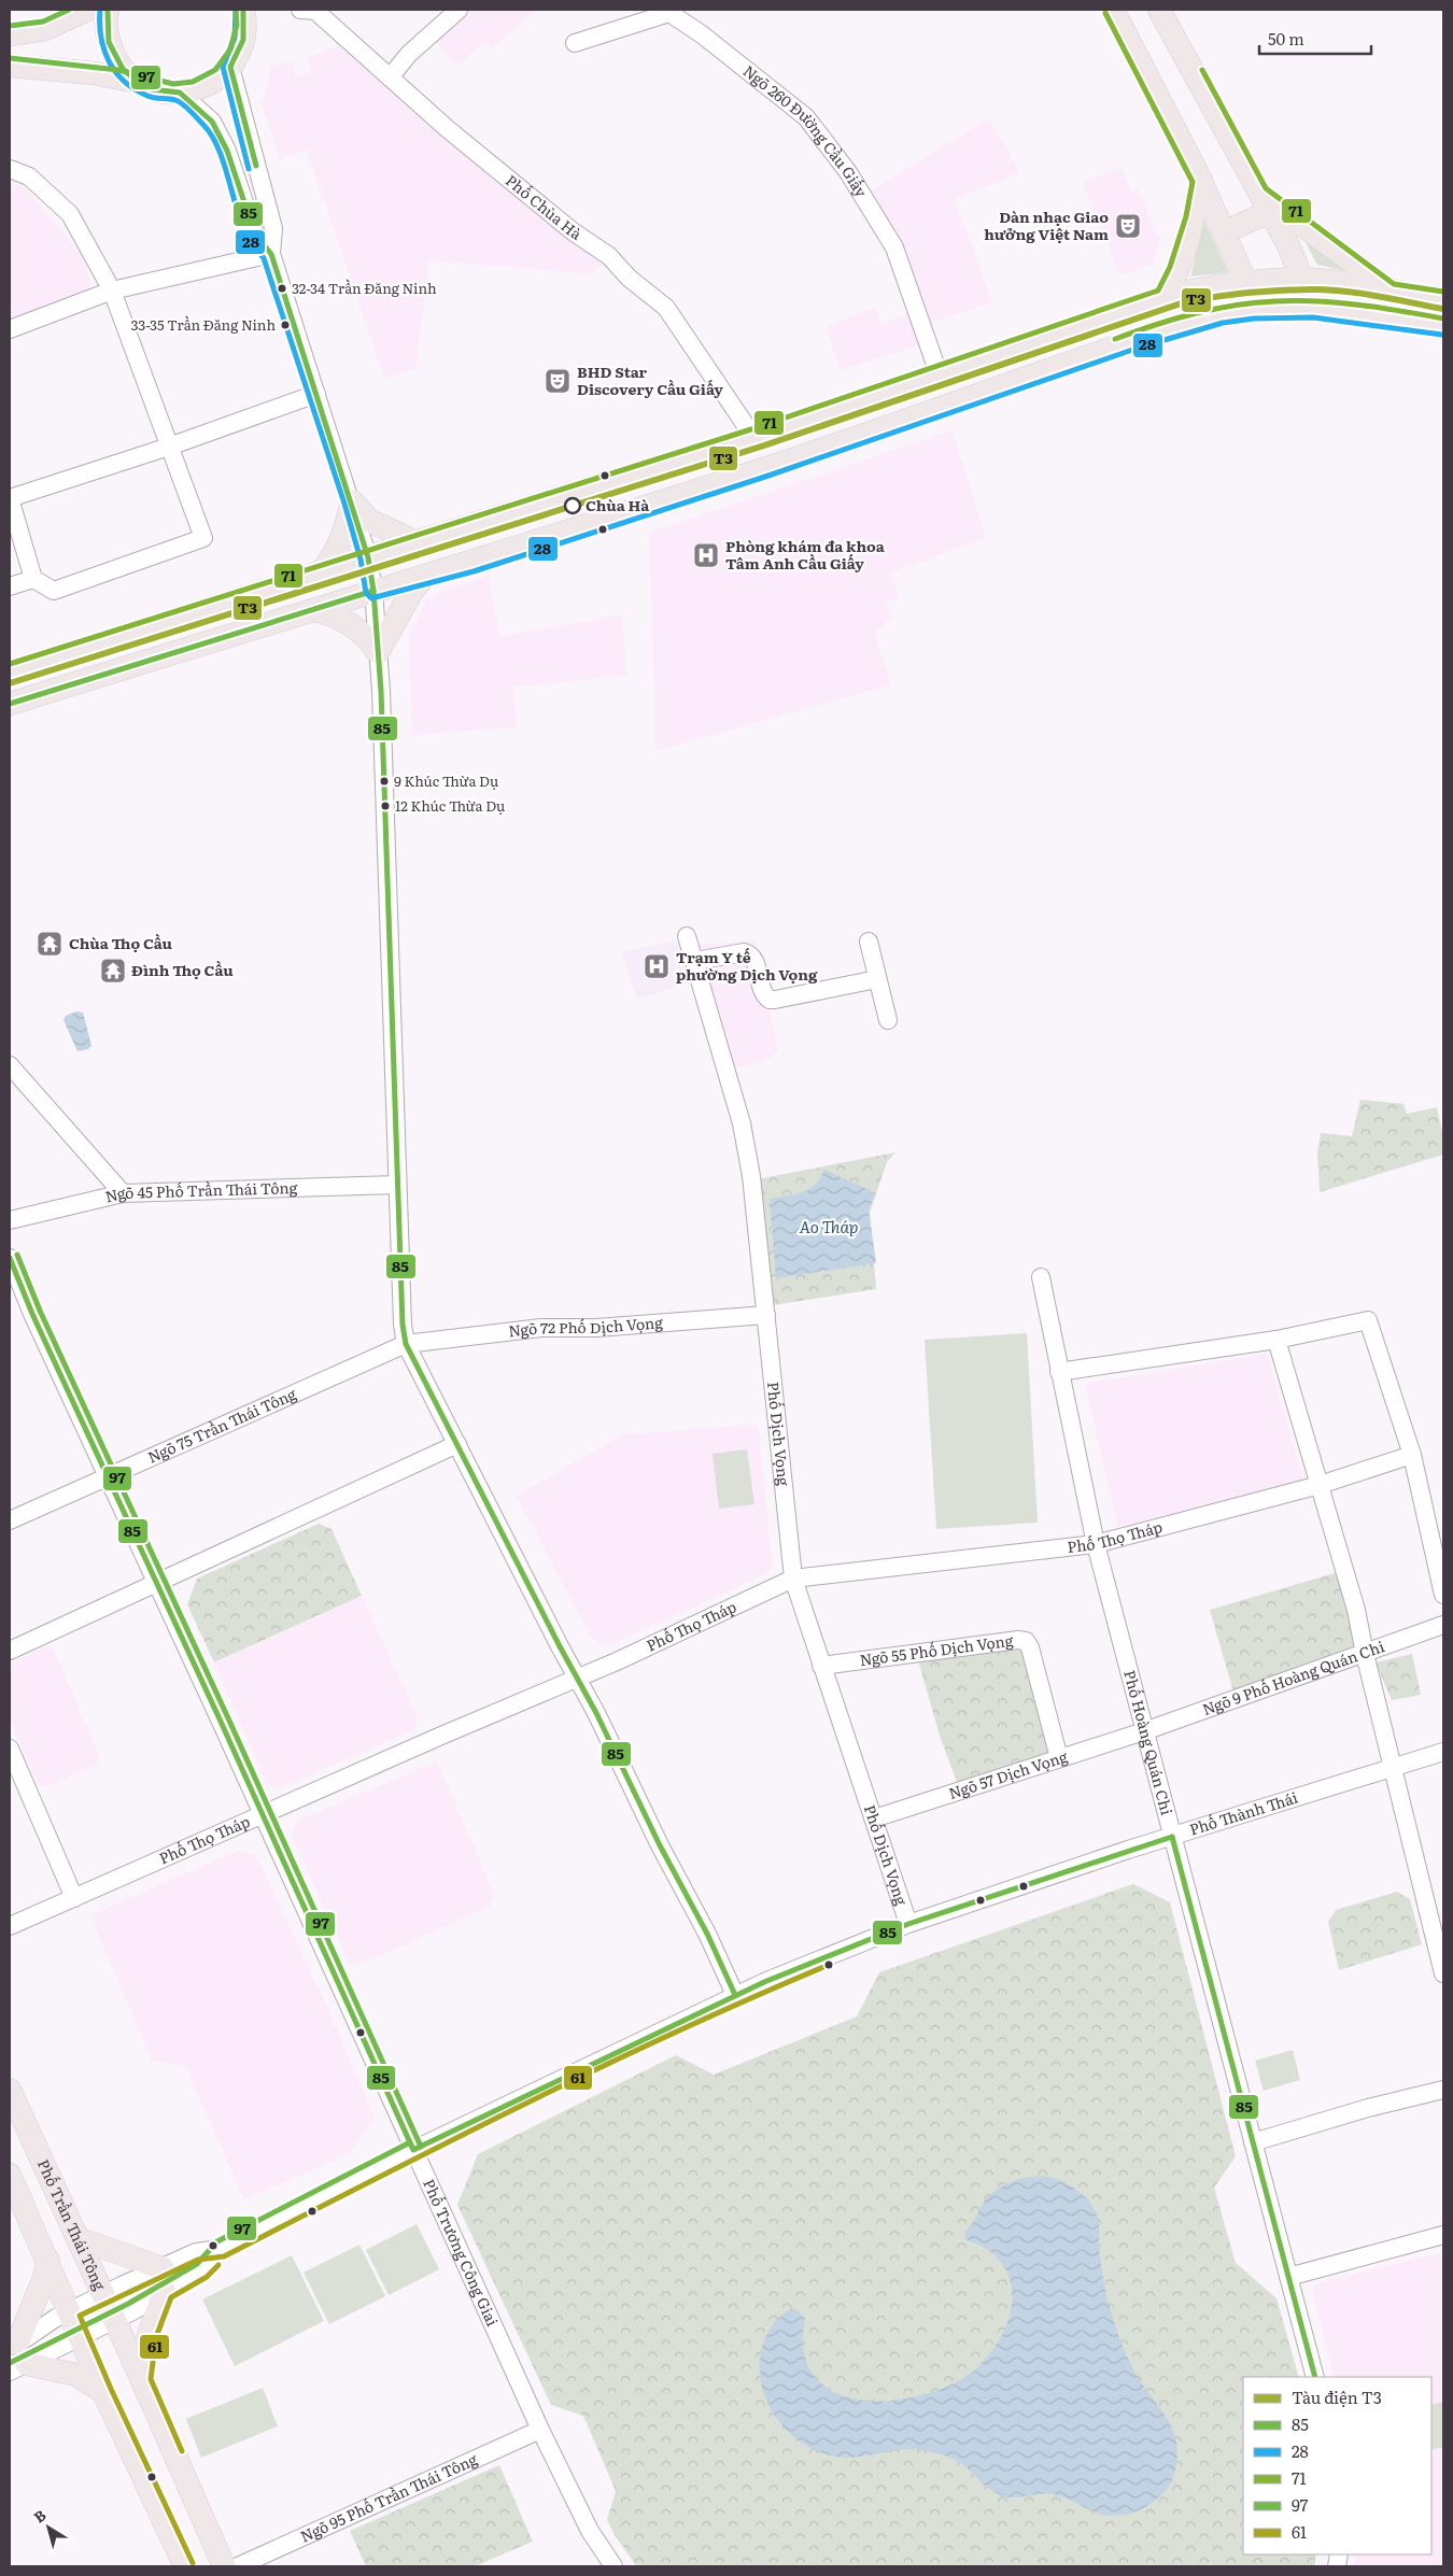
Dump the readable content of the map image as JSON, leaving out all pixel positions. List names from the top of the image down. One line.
{"streets":{"main road":["Phố Trần Thái Tông"],"street":["Ngõ 260 Đường Cầu Giấy","Phố Chùa Hà","Ngõ 45 Phố Trần Thái Tông","Ngõ 72 Phố Dịch Vọng","Ngõ 75 Trần Thái Tông","Phố Dịch Vọng","Phố Thọ Tháp","Ngõ 55 Phố Dịch Vọng","Ngõ 9 Phố Hoàng Quán Chi","Phố Hoàng Quán Chi","Ngõ 57 Dịch Vọng","Phố Thành Thái","Phố Trương Công Giai","Ngõ 95 Phố Trần Thái Tông"]},"crossings":[["Ngõ 72 Phố Dịch Vọng","Ngõ 75 Trần Thái Tông"],["Ngõ 72 Phố Dịch Vọng","Phố Dịch Vọng"],["Ngõ 75 Trần Thái Tông","Phố Trương Công Giai"],["Phố Dịch Vọng","Phố Thọ Tháp"],["Phố Dịch Vọng","Ngõ 55 Phố Dịch Vọng"],["Phố Dịch Vọng","Ngõ 57 Dịch Vọng"],["Phố Dịch Vọng","Phố Thành Thái"],["Phố Thọ Tháp","Phố Hoàng Quán Chi"],["Phố Thọ Tháp","Phố Trương Công Giai"],["Ngõ 55 Phố Dịch Vọng","Ngõ 57 Dịch Vọng"],["Ngõ 9 Phố Hoàng Quán Chi","Phố Hoàng Quán Chi"],["Ngõ 9 Phố Hoàng Quán Chi","Ngõ 57 Dịch Vọng"],["Phố Hoàng Quán Chi","Ngõ 57 Dịch Vọng"],["Phố Hoàng Quán Chi","Phố Thành Thái"],["Phố Thành Thái","Phố Trần Thái Tông"],["Phố Thành Thái","Phố Trương Công Giai"],["Phố Trương Công Giai","Ngõ 95 Phố Trần Thái Tông"]],"water":["Ao Tháp"],"places":{"theatre":["Dàn nhạc Giao hưởng Việt Nam","BHD Star Discovery Cầu Giấy"],"other":["32-34 Trần Đăng Ninh","33-35 Trần Đăng Ninh","Chùa Hà","9 Khúc Thừa Dụ","12 Khúc Thừa Dụ"],"hospital":["Phòng khám đa khoa Tâm Anh Cầu Giấy","Trạm Y tế phường Dịch Vọng"],"temple":["Chùa Thọ Cầu","Đình Thọ Cầu"]},"lines":["transit line 85","transit line 28","transit line 97","transit line 71","metro line T3","transit line 61"],"legend":["Tàu điện T3","85","28","71","97","61"],"scale_bar":"50 m","north":"top left"}
